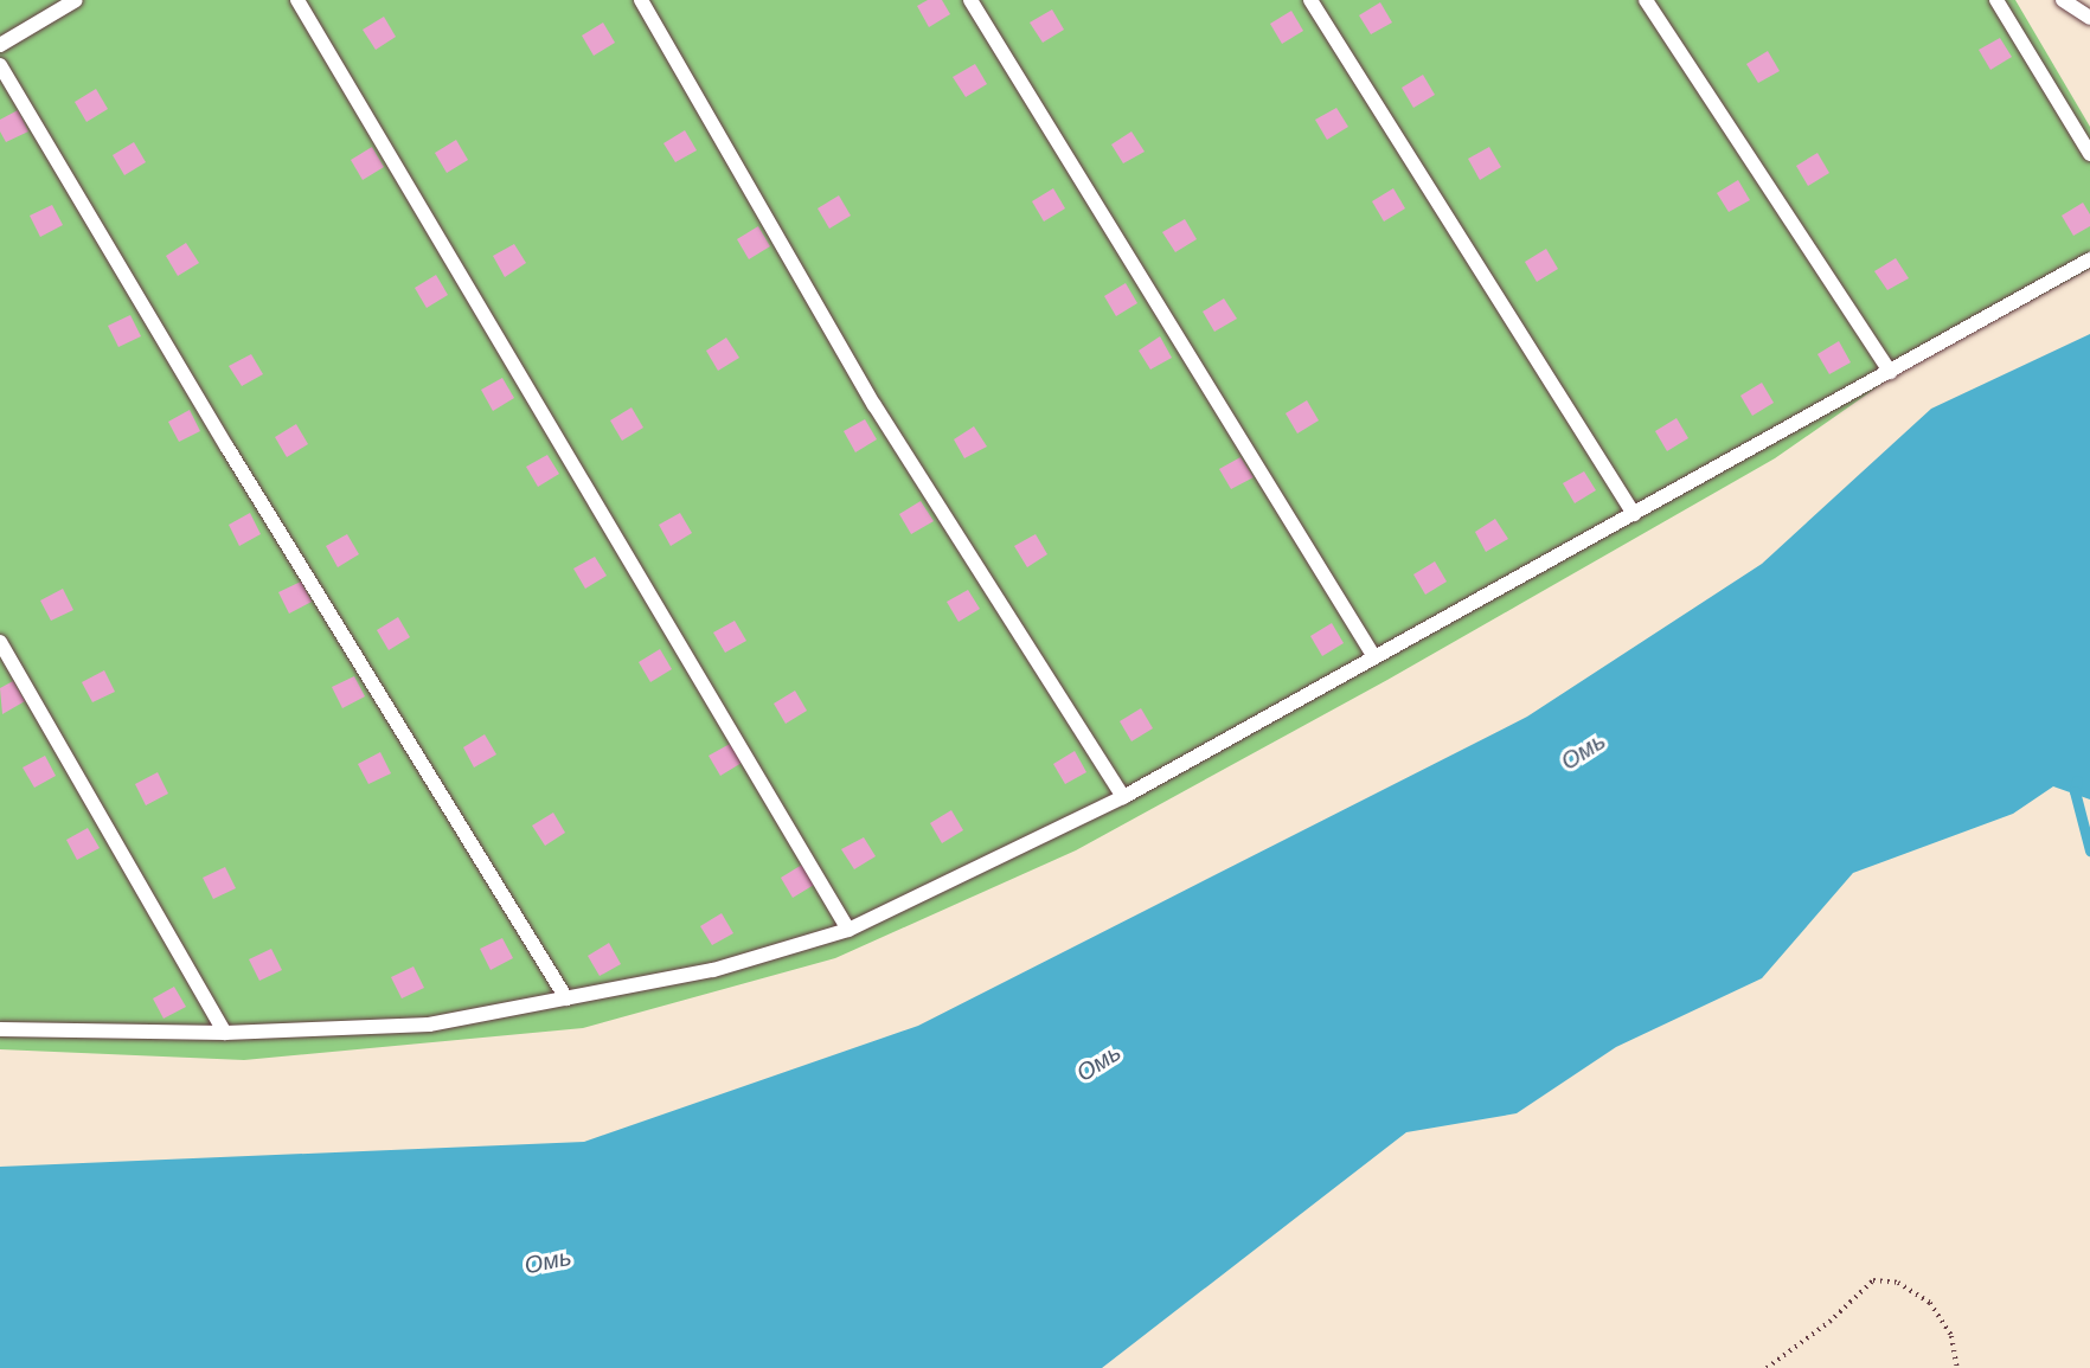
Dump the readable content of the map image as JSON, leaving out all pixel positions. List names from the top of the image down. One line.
{"water":["Омь"]}
